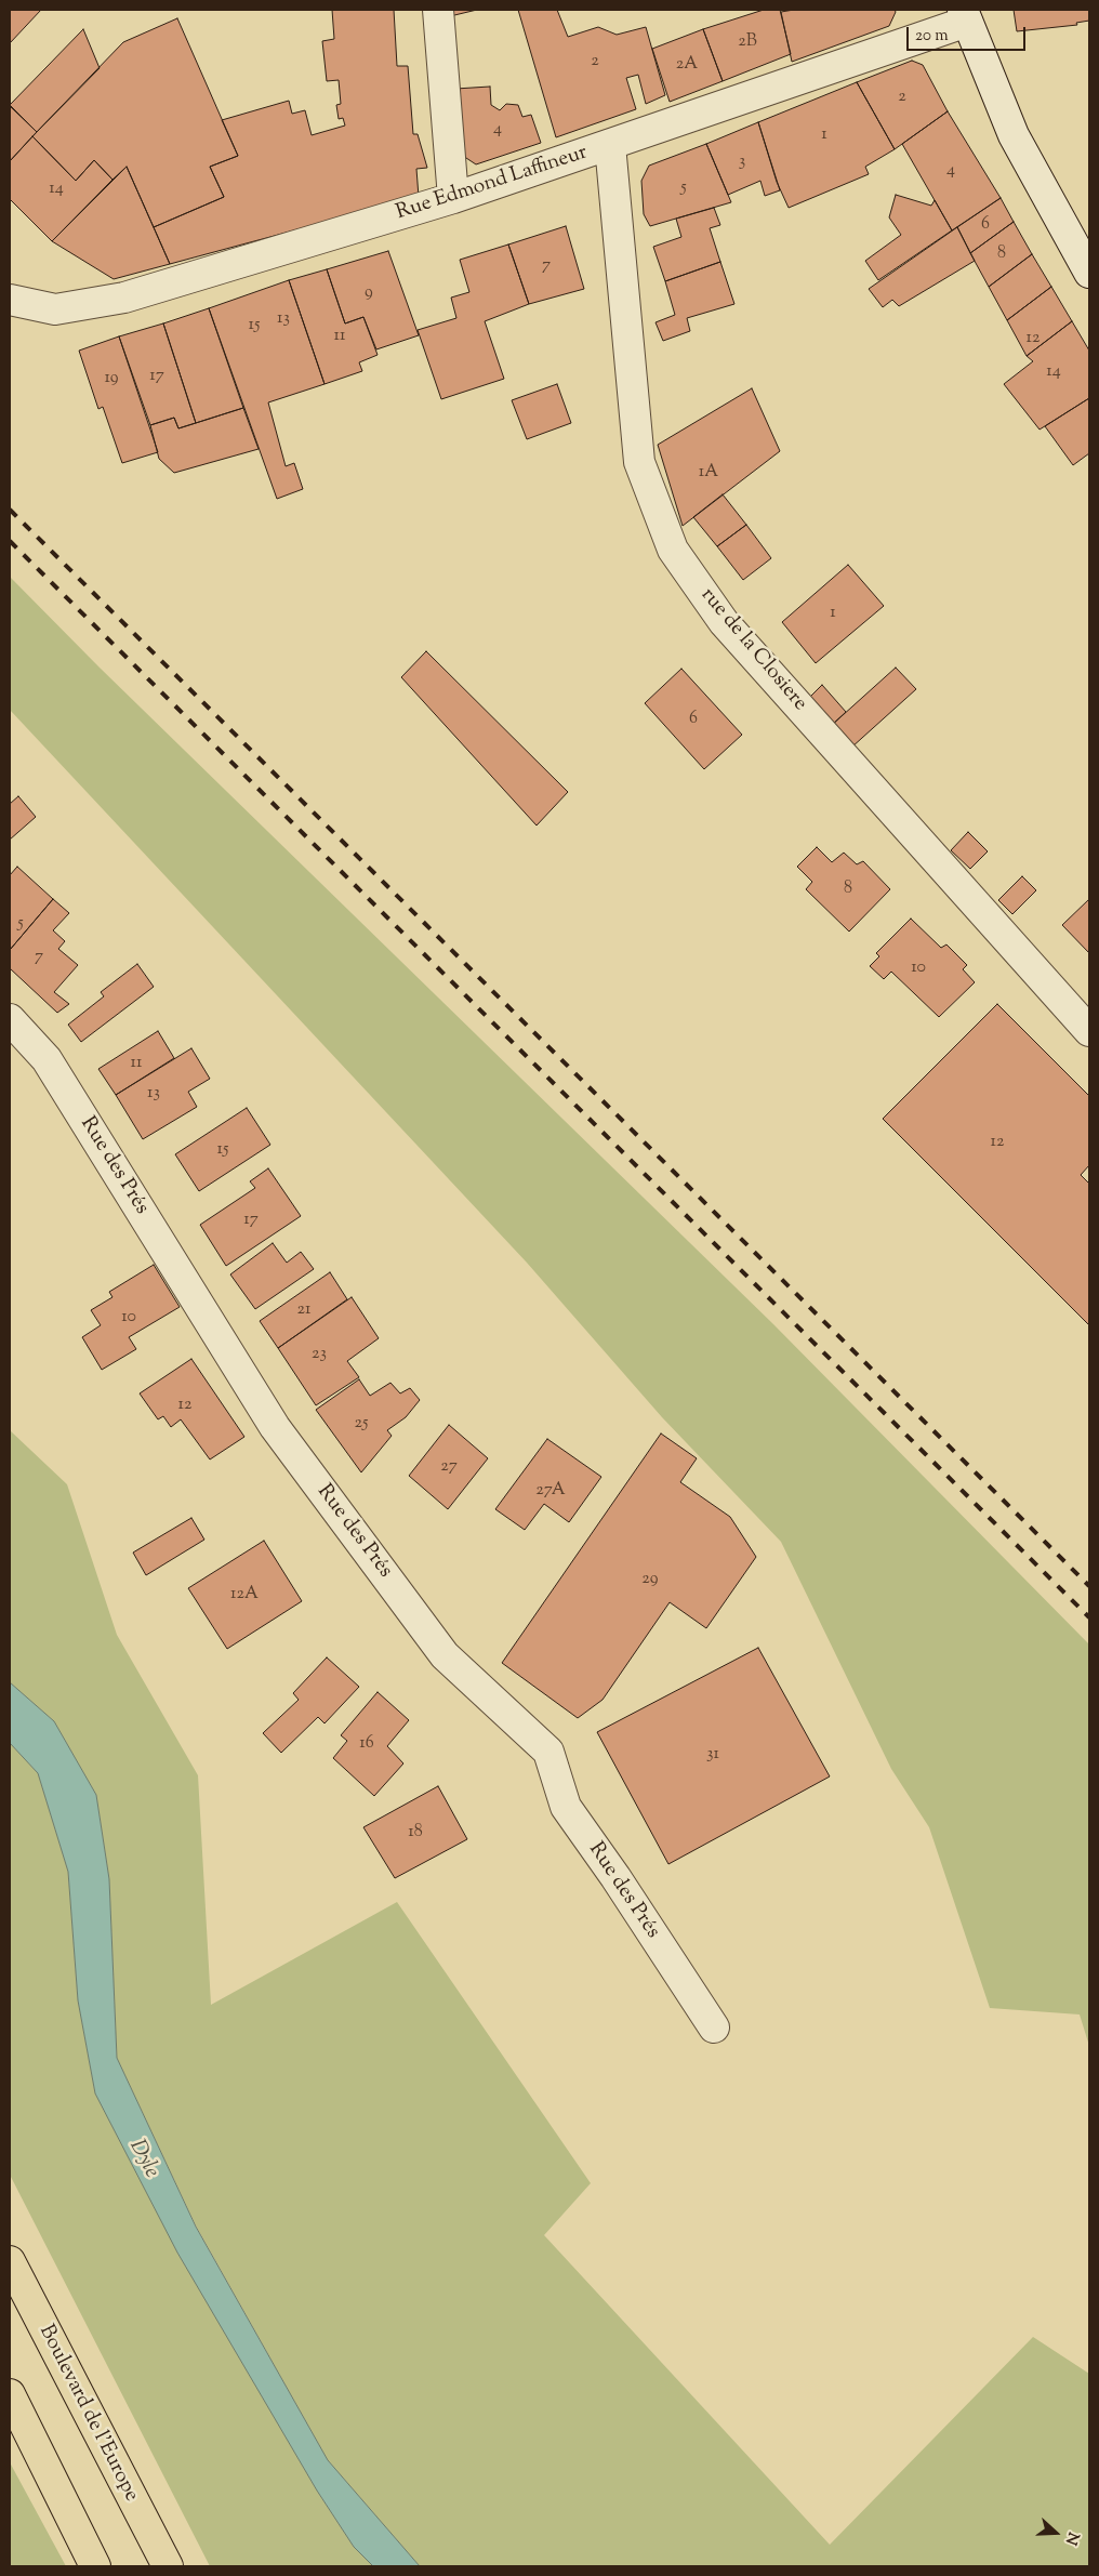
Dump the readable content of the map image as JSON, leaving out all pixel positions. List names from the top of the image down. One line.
{"streets":{"highway":["Boulevard de l'Europe"],"street":["Rue Edmond Laffineur","rue de la Closiere","Rue des Prés"]},"crossings":[["Rue Edmond Laffineur","rue de la Closiere"]],"water":["Dyle"],"house_numbers":["2B","2","2A","2","4","1","3","4","5","14","6","8","7","9","13","15","11","12","14","17","19","1A","1","6","8","5","7","10","11","13","12","15","17","21","10","23","12","25","27","27A","29","12A","16","31","18"],"scale_bar":"20 m","north":"right"}
